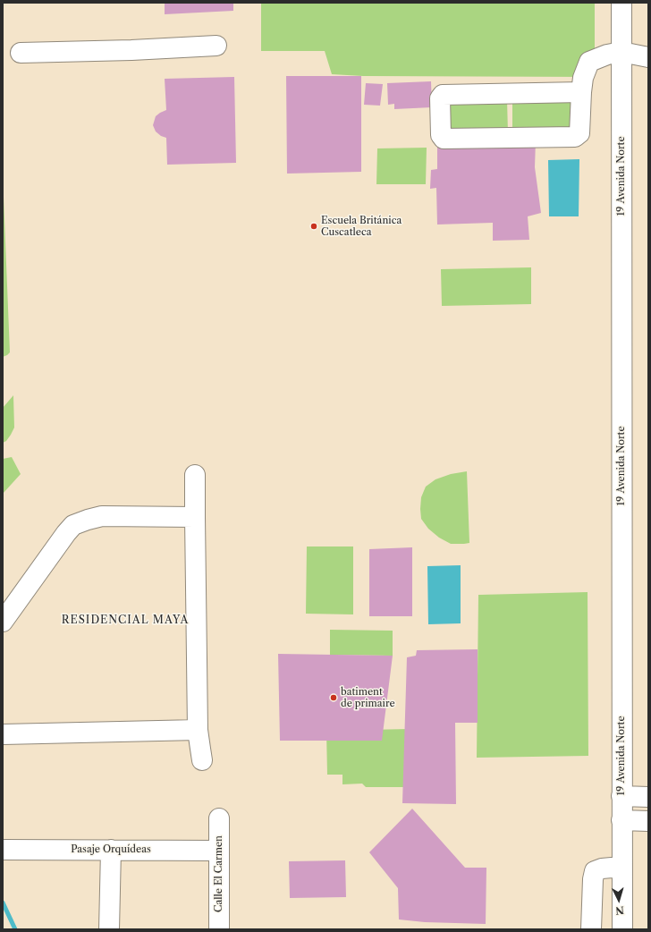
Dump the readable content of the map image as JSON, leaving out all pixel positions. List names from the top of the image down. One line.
{"streets":{"street":["19 Avenida Norte","Pasaje Orquídeas","Calle El Carmen"]},"crossings":[["Pasaje Orquídeas","Calle El Carmen"]],"districts":["RESIDENCIAL MAYA"],"places":["Escuela Británica Cuscatleca","batiment de primaire"],"north":"bottom"}
